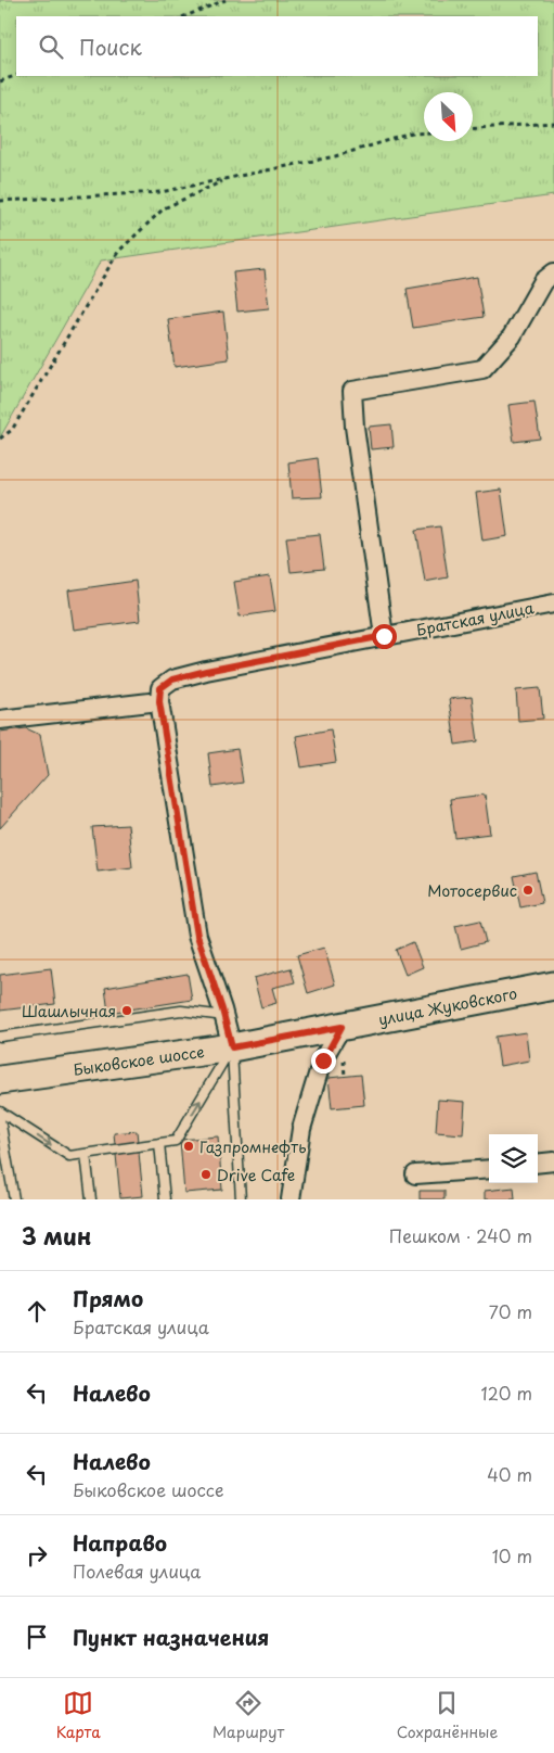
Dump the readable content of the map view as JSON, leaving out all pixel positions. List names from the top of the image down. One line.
{"streets":{"main road":["улица Жуковского","Быковское шоссе"],"street":["Братская улица"]},"crossings":[["улица Жуковского","Быковское шоссе"]],"places":["Мотосервис","Шашлычная","Газпромнефть","Drive Cafe"],"north":"bottom right","page":{"search":"Поиск","heading":["3 мин","Пешком · 240 m"],"list":[["Прямо","Братская улица","70 m"],["Налево","120 m"],["Налево","Быковское шоссе","40 m"],["Направо","Полевая улица","10 m"],"Пункт назначения"],"nav":["Карта","Маршрут","Сохранённые"]}}
